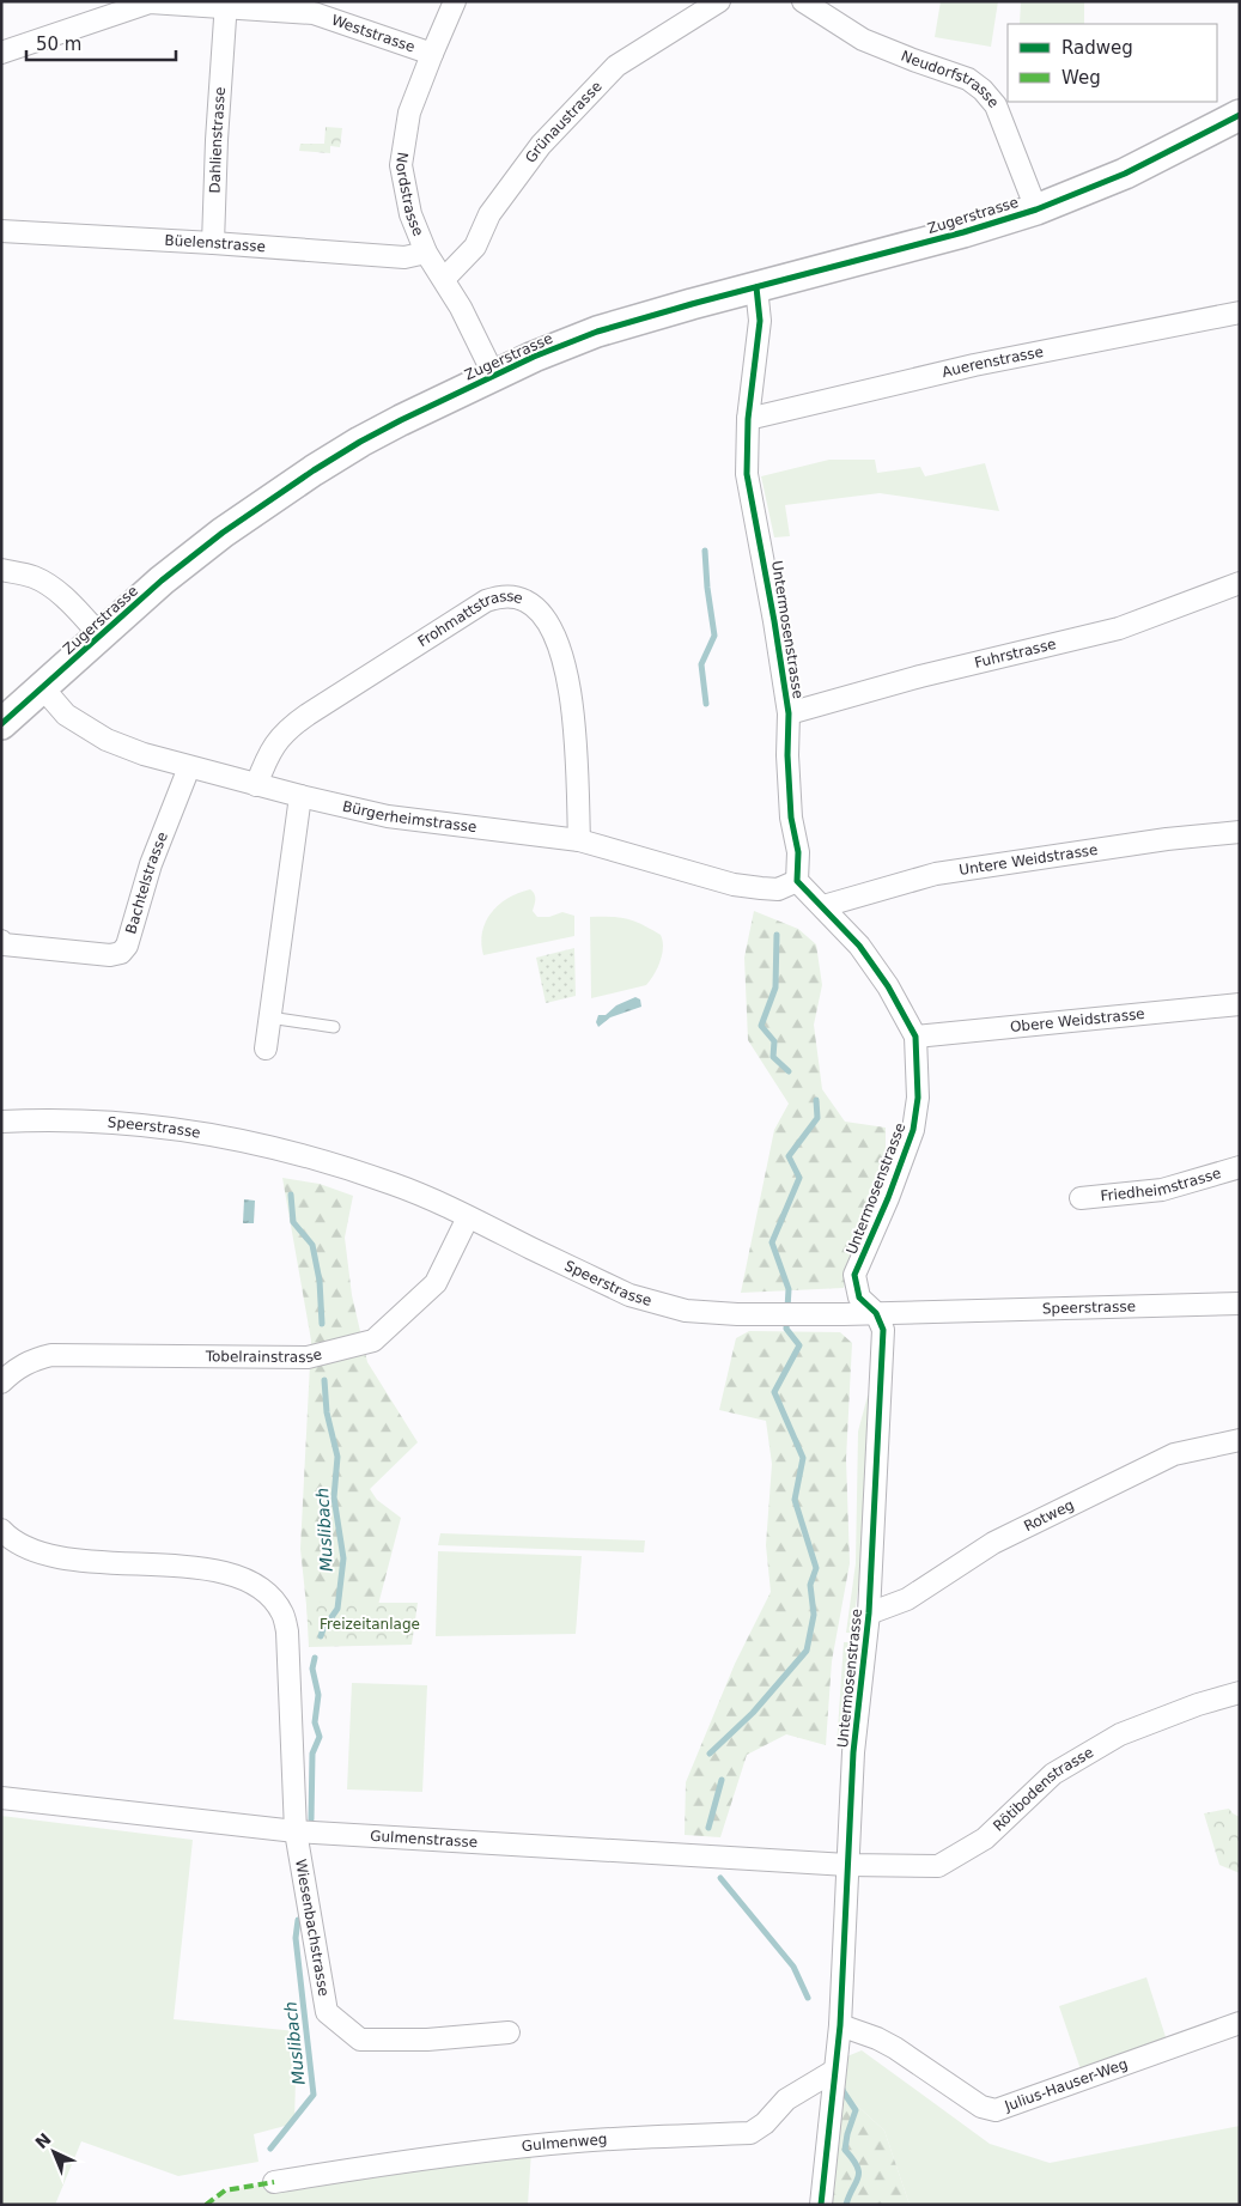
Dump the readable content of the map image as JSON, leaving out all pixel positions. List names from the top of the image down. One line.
{"streets":{"main road":["Zugerstrasse"],"street":["Weststrasse","Neudorfstrasse","Grünaustrasse","Dahlienstrasse","Nordstrasse","Büelenstrasse","Auerenstrasse","Frohmattstrasse","Untermosenstrasse","Fuhrstrasse","Bürgerheimstrasse","Untere Weidstrasse","Bachtelstrasse","Obere Weidstrasse","Speerstrasse","Friedheimstrasse","Tobelrainstrasse","Rotweg","Rötibodenstrasse","Gulmenstrasse","Wiesenbachstrasse","Julius-Hauser-Weg","Gulmenweg"]},"crossings":[["Weststrasse","Dahlienstrasse"],["Weststrasse","Nordstrasse"],["Neudorfstrasse","Zugerstrasse"],["Grünaustrasse","Nordstrasse"],["Dahlienstrasse","Büelenstrasse"],["Nordstrasse","Zugerstrasse"],["Nordstrasse","Büelenstrasse"],["Zugerstrasse","Untermosenstrasse"],["Zugerstrasse","Bürgerheimstrasse"],["Auerenstrasse","Untermosenstrasse"],["Frohmattstrasse","Bürgerheimstrasse"],["Untermosenstrasse","Fuhrstrasse"],["Untermosenstrasse","Bürgerheimstrasse"],["Untermosenstrasse","Untere Weidstrasse"],["Untermosenstrasse","Obere Weidstrasse"],["Untermosenstrasse","Speerstrasse"],["Untermosenstrasse","Rotweg"],["Untermosenstrasse","Rötibodenstrasse"],["Untermosenstrasse","Gulmenstrasse"],["Untermosenstrasse","Julius-Hauser-Weg"],["Untermosenstrasse","Gulmenweg"],["Bürgerheimstrasse","Bachtelstrasse"],["Speerstrasse","Tobelrainstrasse"],["Rötibodenstrasse","Gulmenstrasse"],["Gulmenstrasse","Wiesenbachstrasse"]],"water":["Muslibach"],"parks":["Freizeitanlage"],"legend":["Radweg","Weg"],"scale_bar":"50 m","north":"top left"}
